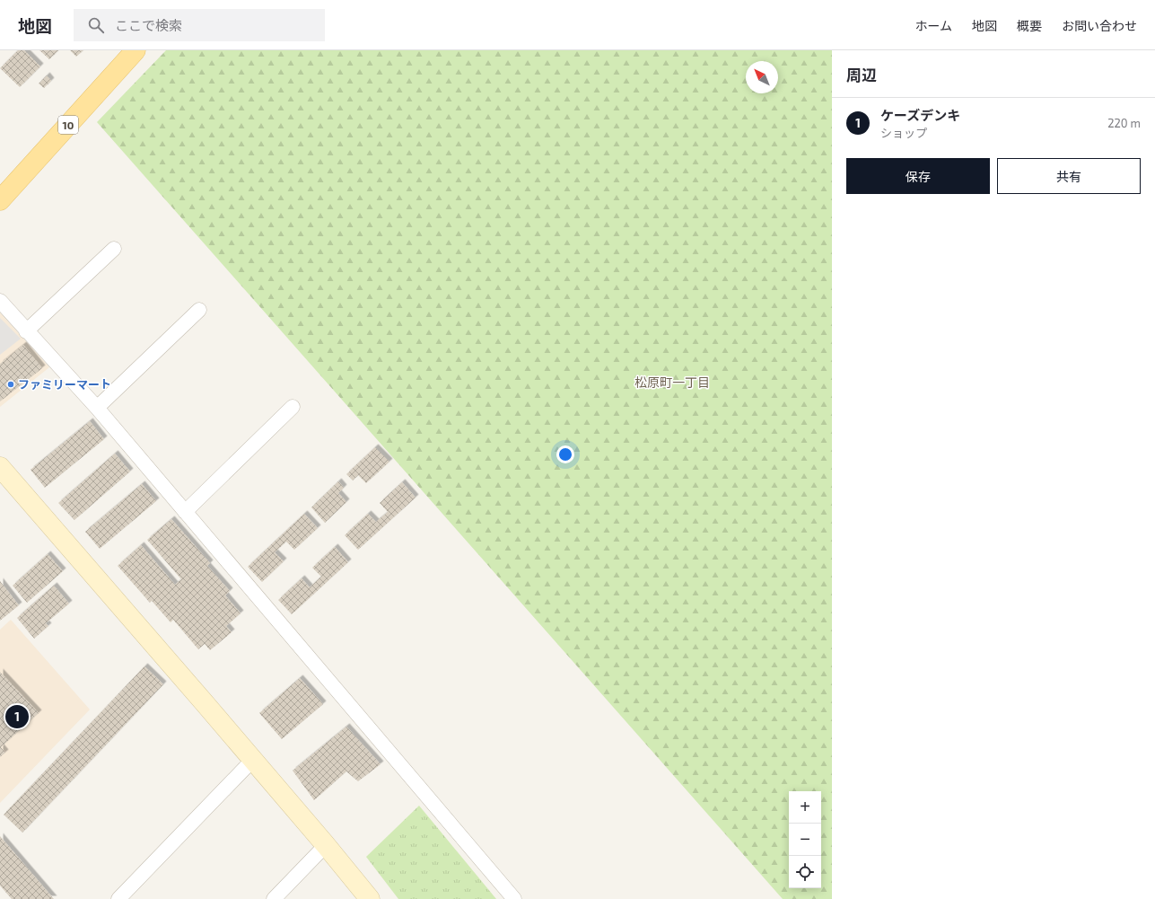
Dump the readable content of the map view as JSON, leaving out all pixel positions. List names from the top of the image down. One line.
{"streets":{"main road":["10"]},"districts":["松原町一丁目"],"places":["ファミリーマート"],"north":"top left","page":{"header":"地図","search":"ここで検索","nav":["ホーム","地図","概要","お問い合わせ"],"heading":"周辺","list":[{"mark":"1","name":"ケーズデンキ","note":"ショップ","value":"220 m"}],"buttons":["保存","共有"],"pins":"1","map_buttons":["+","−"]}}
